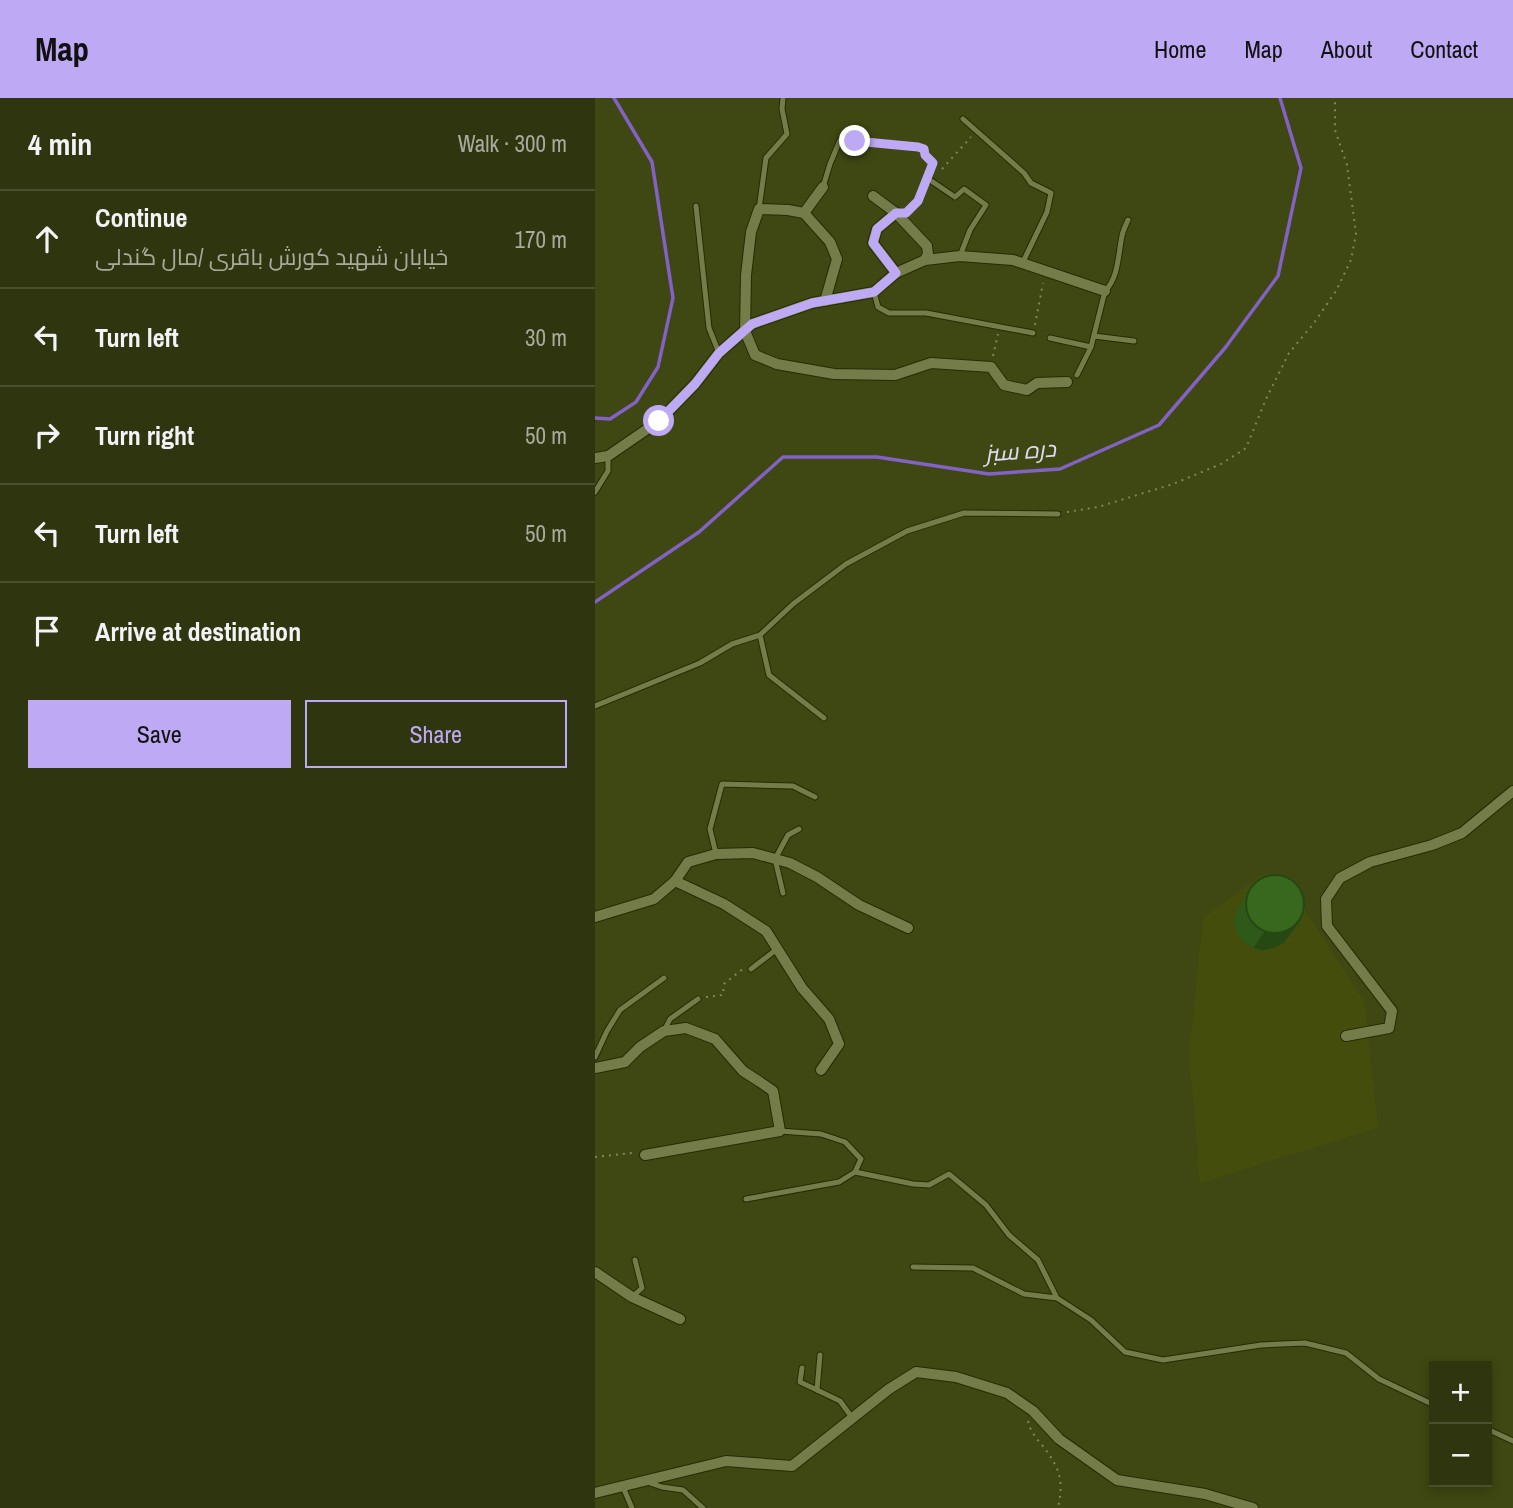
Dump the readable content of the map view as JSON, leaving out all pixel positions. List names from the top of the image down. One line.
{"water":["دره سبز"],"page":{"header":"Map","nav":["Home","Map","About","Contact"],"heading":["4 min","Walk · 300 m"],"list":[["Continue","خیابان شهید کورش باقری /مال گندلی","170 m"],["Turn left","30 m"],["Turn right","50 m"],["Turn left","50 m"],"Arrive at destination"],"buttons":["Save","Share"],"map_buttons":["+","−"]}}
